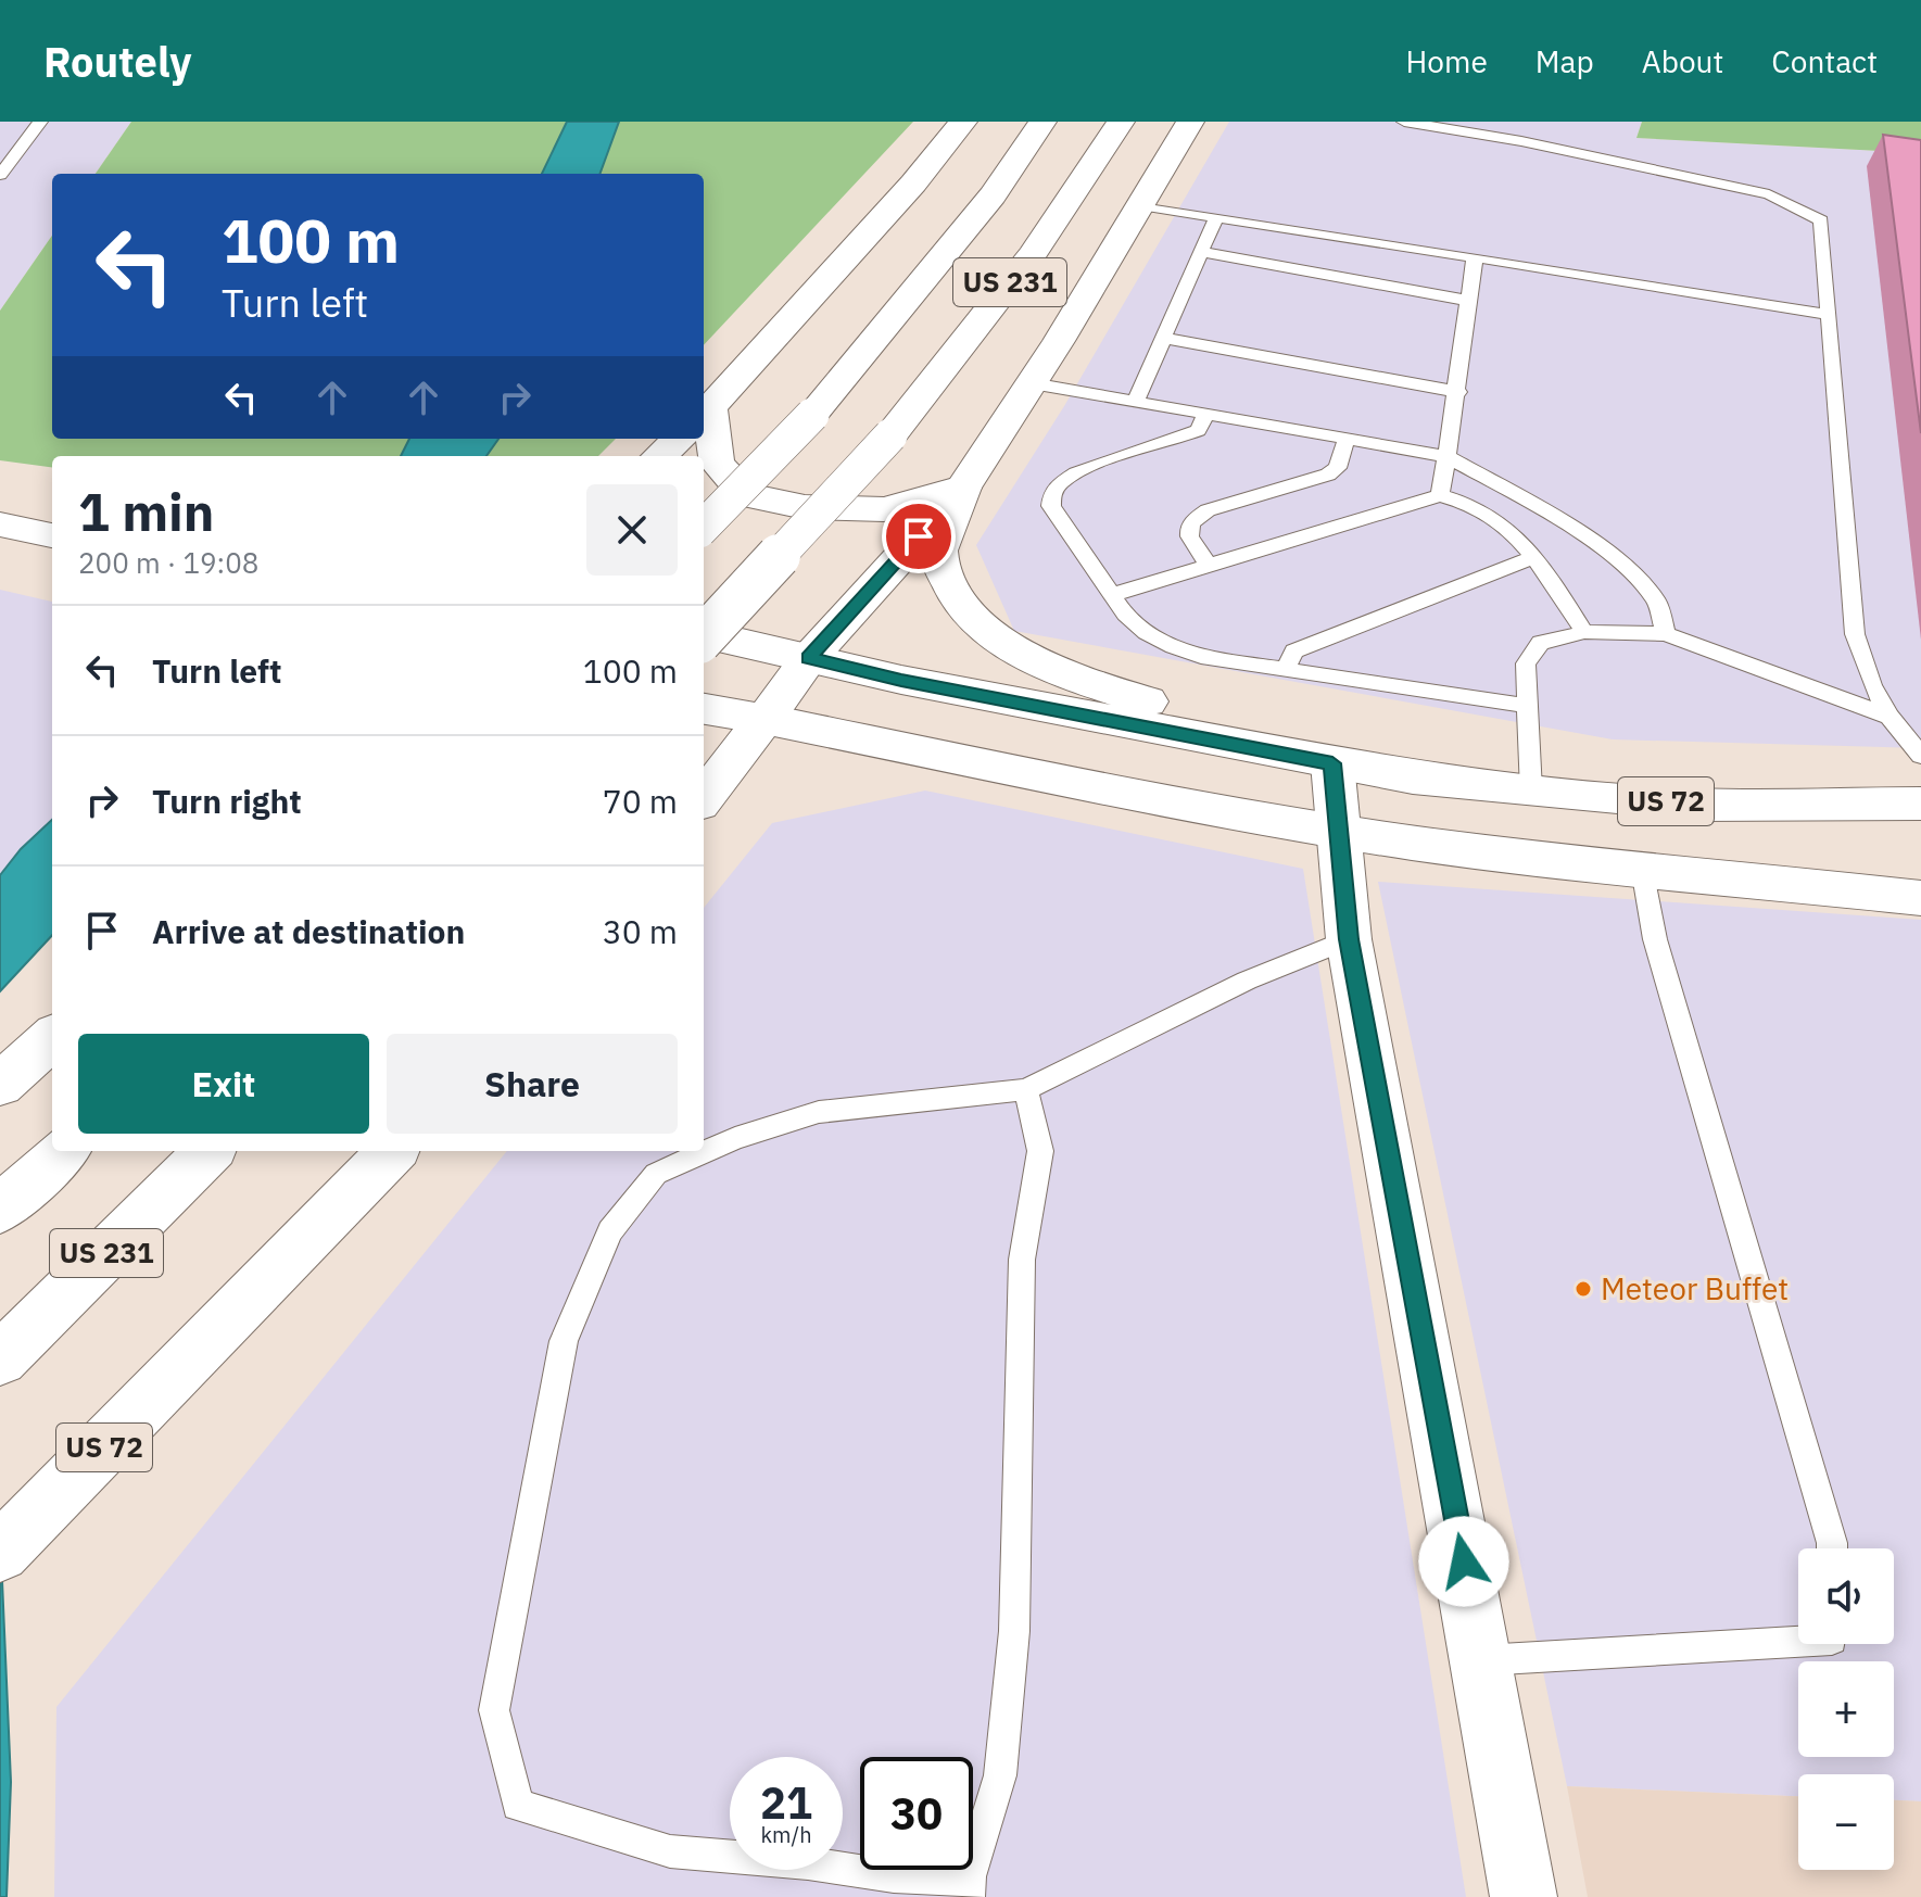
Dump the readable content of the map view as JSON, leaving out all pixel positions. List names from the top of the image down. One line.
{"streets":{"main road":["US 231","US 72"]},"places":["Meteor Buffet"],"page":{"header":"Routely","nav":["Home","Map","About","Contact"],"turn":["100 m","Turn left"],"heading":["1 min","200 m · 19:08"],"list":[{"name":"Turn left","value":"100 m"},{"name":"Turn right","value":"70 m"},{"name":"Arrive at destination","value":"30 m"}],"buttons":["Exit","Share"],"map_buttons":["+","−"],"speed":"21 km/h","limit":"30"}}
